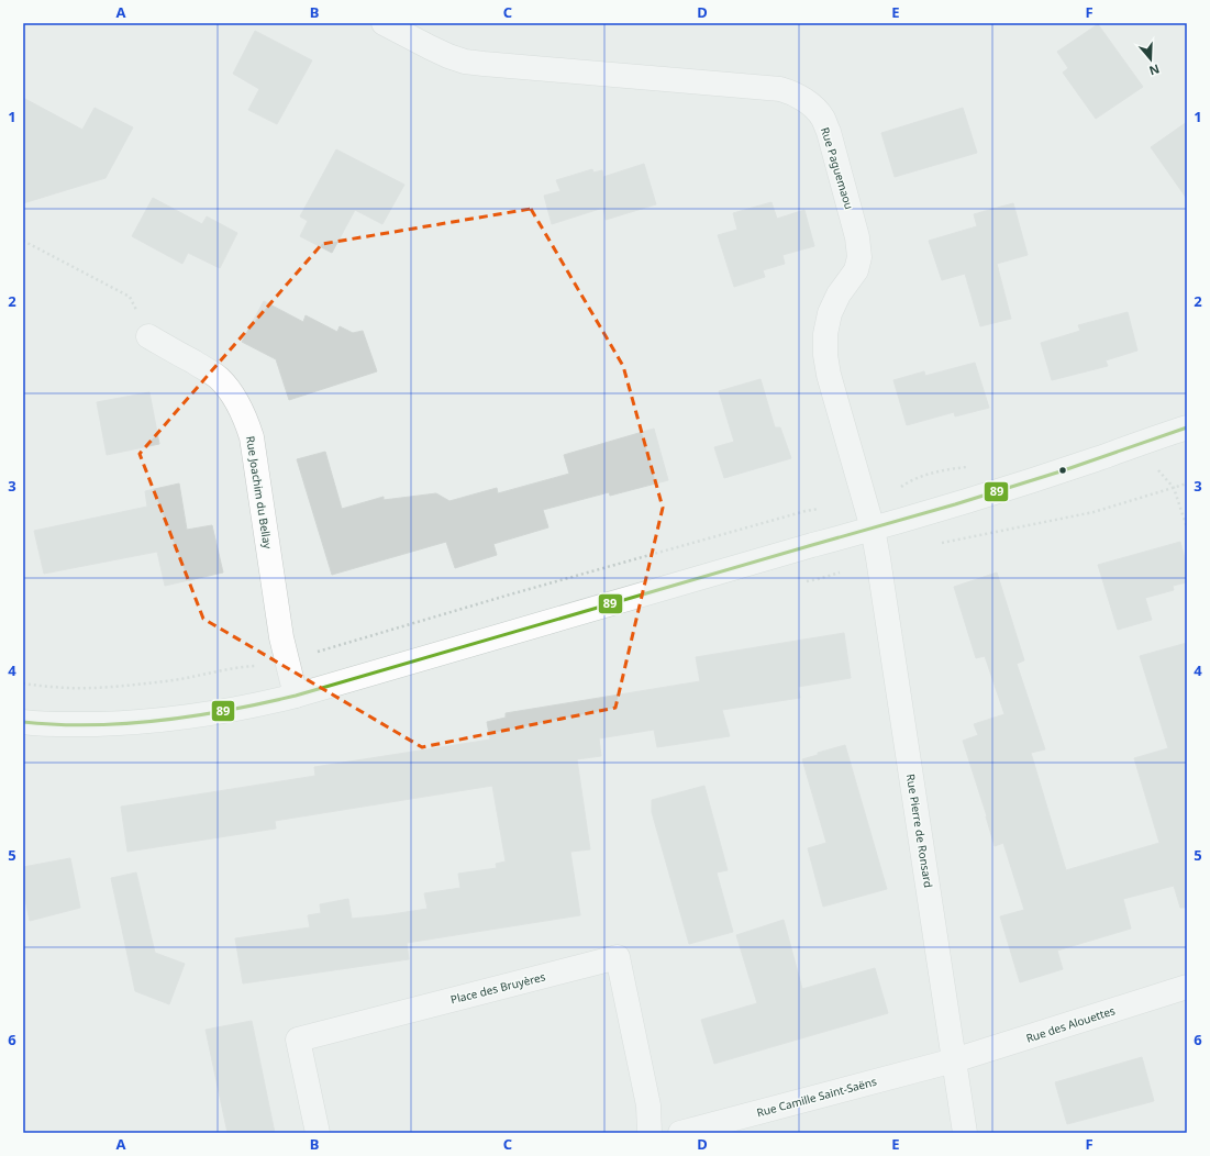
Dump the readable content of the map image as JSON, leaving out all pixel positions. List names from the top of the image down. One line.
{"streets":{"street":["Rue Paguemaou","Rue Joachim du Bellay","Rue Pierre de Ronsard","Place des Bruyères","Rue des Alouettes","Rue Camille Saint-Saëns"]},"crossings":[["Rue Paguemaou","Rue Pierre de Ronsard"],["Rue Pierre de Ronsard","Rue des Alouettes"],["Rue Pierre de Ronsard","Rue Camille Saint-Saëns"],["Rue des Alouettes","Rue Camille Saint-Saëns"]],"lines":["transit line 89"],"north":"bottom","grid":{"columns":["A","B","C","D","E","F"],"rows":["1","2","3","4","5","6"]}}
